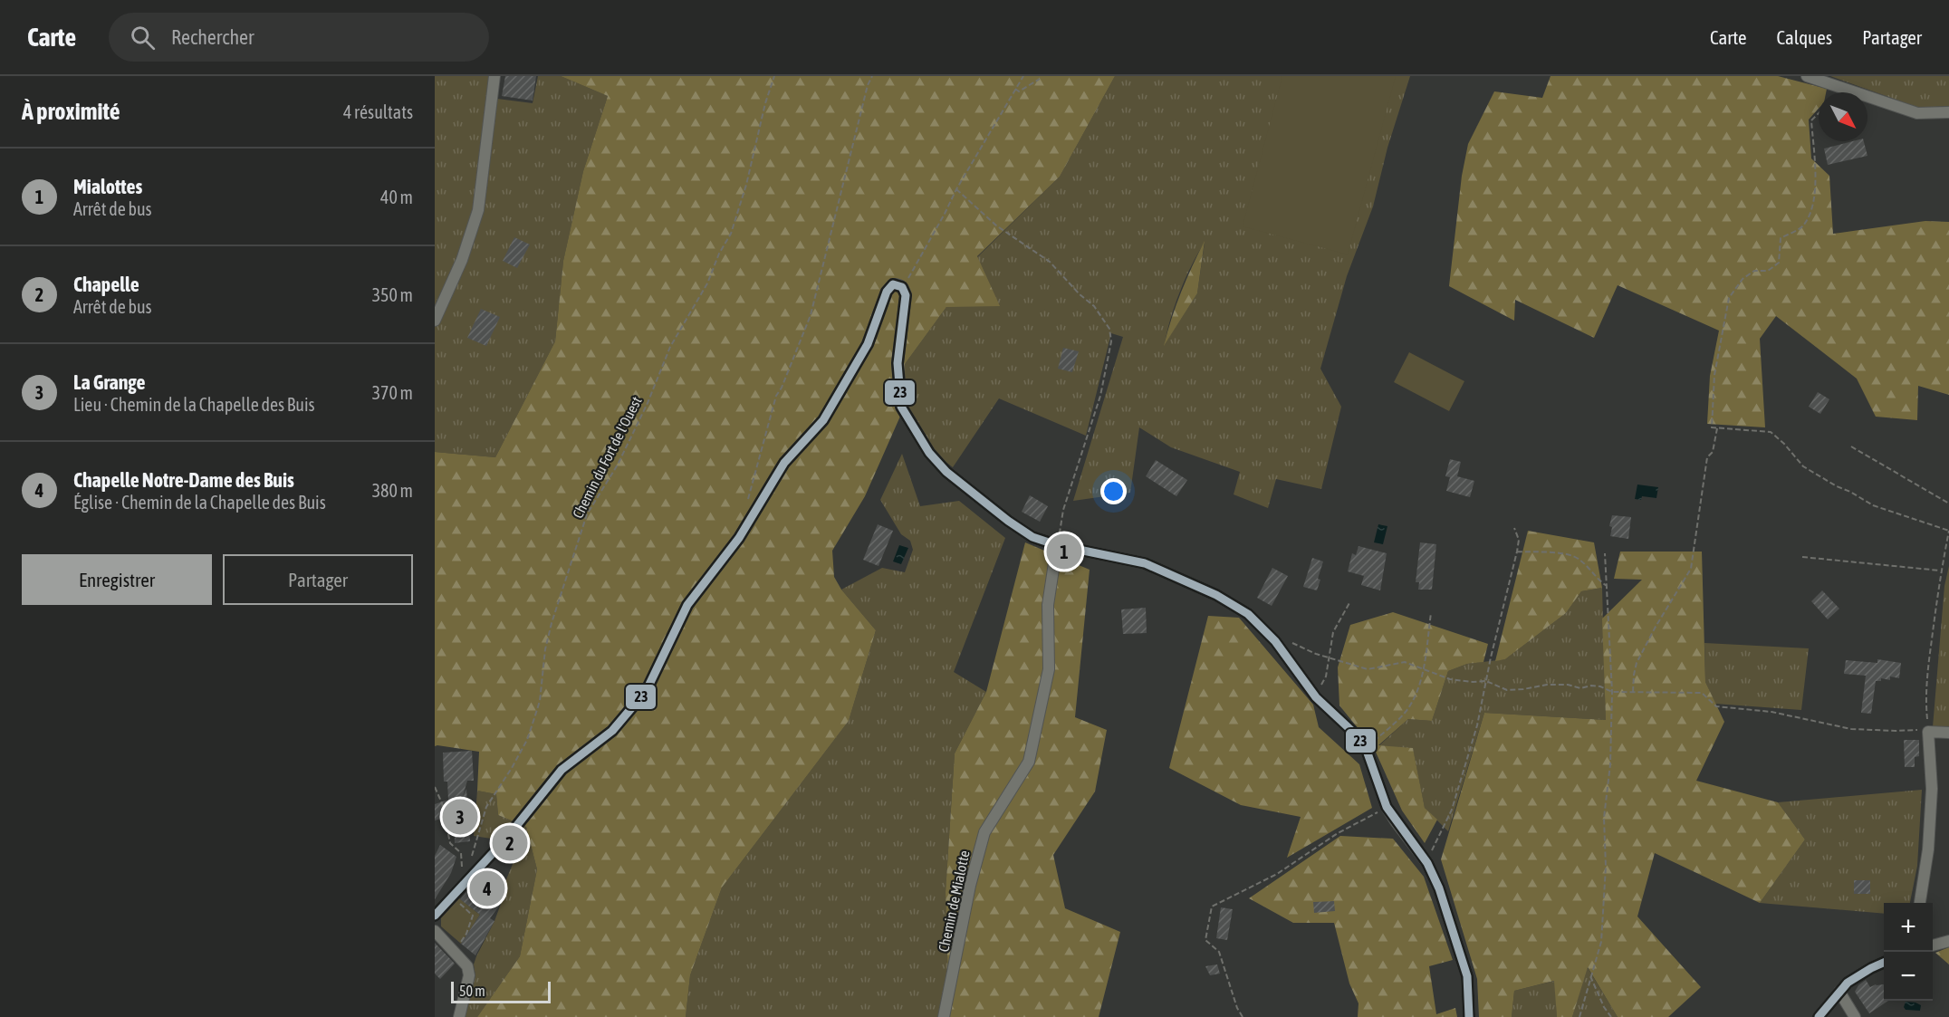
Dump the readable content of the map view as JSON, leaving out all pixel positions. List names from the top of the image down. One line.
{"streets":{"street":["Chemin de Mialotte"],"path":["Chemin du Fort de l'Ouest"]},"lines":["transit line 23"],"scale_bar":"50 m","north":"bottom right","page":{"header":"Carte","search":"Rechercher","nav":["Carte","Calques","Partager"],"heading":["À proximité","4 résultats"],"list":[{"mark":"1","name":"Mialottes","note":"Arrêt de bus","value":"40 m"},{"mark":"2","name":"Chapelle","note":"Arrêt de bus","value":"350 m"},{"mark":"3","name":"La Grange","note":"Lieu · Chemin de la Chapelle des Buis","value":"370 m"},{"mark":"4","name":"Chapelle Notre-Dame des Buis","note":"Église · Chemin de la Chapelle des Buis","value":"380 m"}],"pins":["1","3","2","4"],"buttons":["Enregistrer","Partager"],"map_buttons":["+","−"],"scale":"50 m"}}
